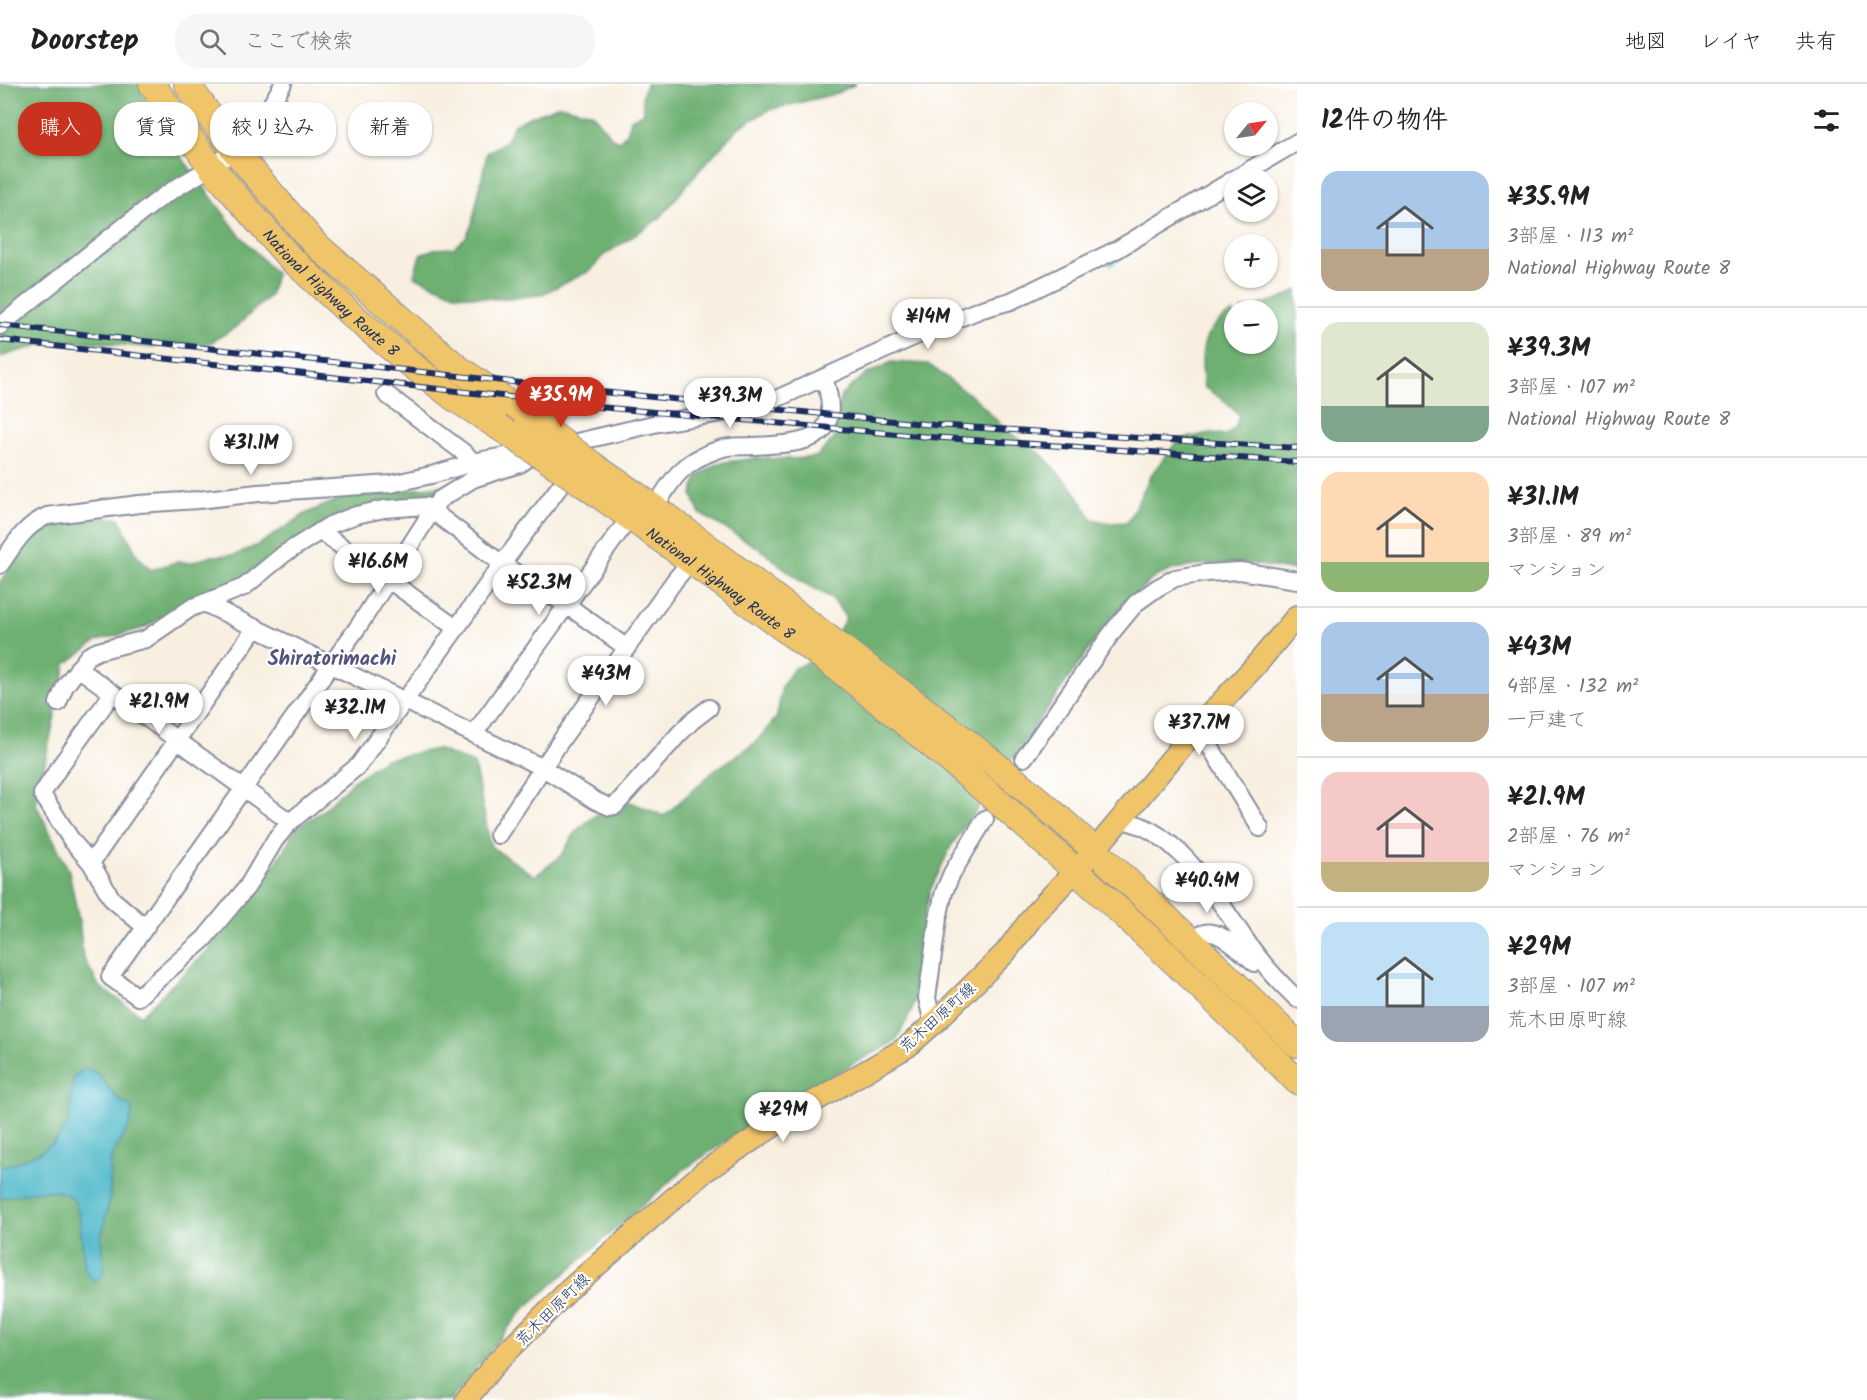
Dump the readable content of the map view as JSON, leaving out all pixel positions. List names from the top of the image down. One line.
{"streets":{"highway":["National Highway Route 8"],"main road":["荒木田原町線"]},"crossings":[["National Highway Route 8","荒木田原町線"]],"districts":["Shiratorimachi"],"north":"top right","page":{"header":"Doorstep","search":"ここで検索","nav":["地図","レイヤ","共有"],"heading":"12件の物件","map_buttons":["+","−"],"chip":["購入","賃貸","絞り込み","新着"],"list":[{"name":"¥35.9M","note":"3部屋 · 113 m² · National Highway Route 8"},{"name":"¥39.3M","note":"3部屋 · 107 m² · National Highway Route 8"},{"name":"¥31.1M","note":"3部屋 · 89 m² · マンション"},{"name":"¥43M","note":"4部屋 · 132 m² · 一戸建て"},{"name":"¥21.9M","note":"2部屋 · 76 m² · マンション"},{"name":"¥29M","note":"3部屋 · 107 m² · 荒木田原町線"}],"price":["¥14M","¥35.9M","¥39.3M","¥31.1M","¥16.6M","¥52.3M","¥43M","¥21.9M","¥32.1M","¥37.7M","¥40.4M","¥29M"]}}
